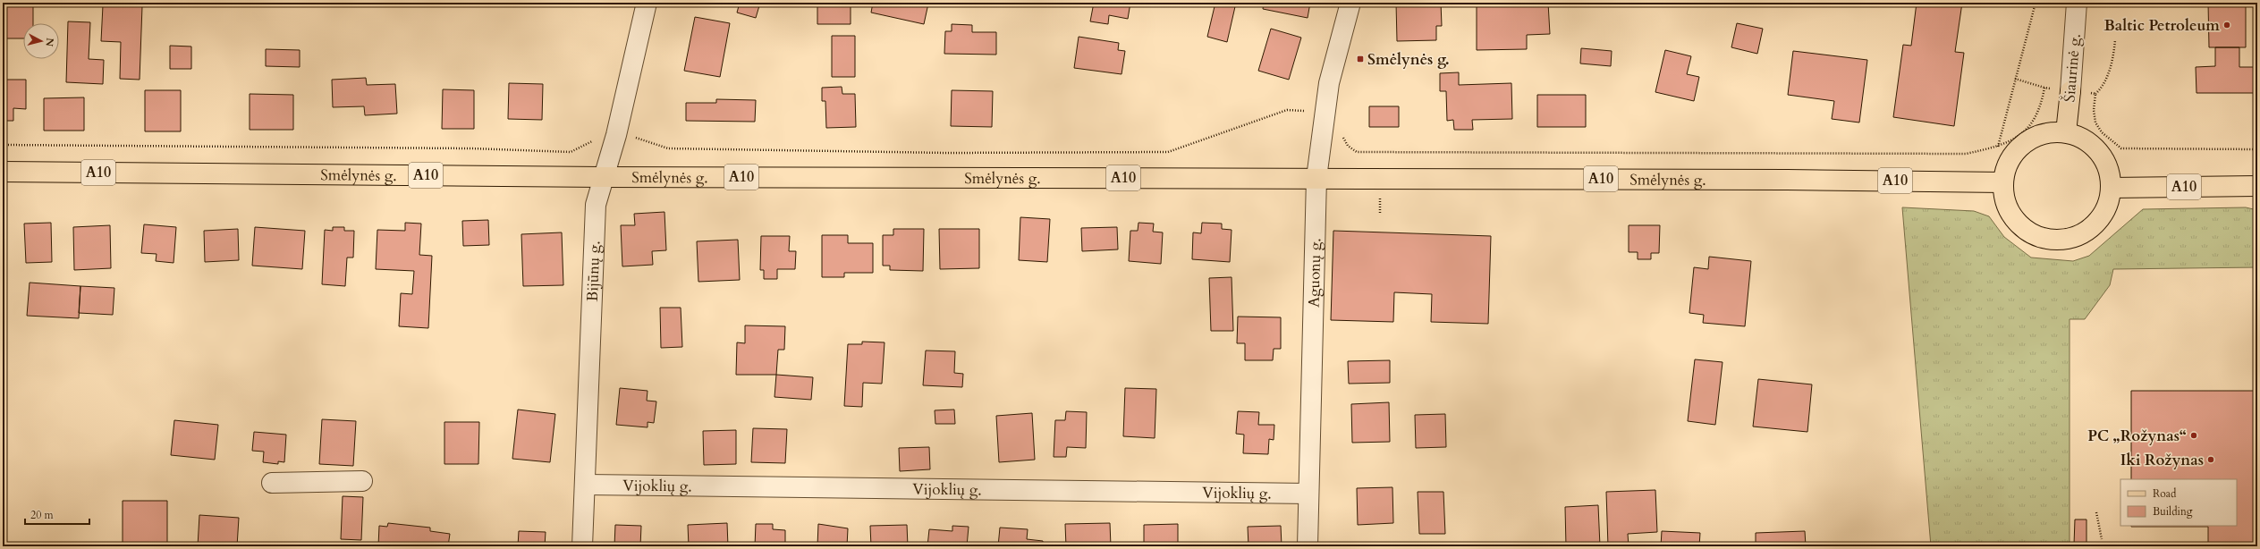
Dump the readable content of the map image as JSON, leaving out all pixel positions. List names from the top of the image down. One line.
{"streets":{"main road":["Šiaurinė g.","A10","Smėlynės g."],"street":["Bijūnų g.","Aguonų g.","Vijoklių g."]},"crossings":[["Šiaurinė g.","A10"],["Šiaurinė g.","Smėlynės g."],["A10","Smėlynės g."],["Smėlynės g.","Bijūnų g."],["Smėlynės g.","Aguonų g."],["Bijūnų g.","Vijoklių g."],["Aguonų g.","Vijoklių g."]],"places":{"other":["Baltic Petroleum","PC „Rožynas“","Iki Rožynas"],"transit":["Smėlynės g."]},"legend":["Road","Building"],"scale_bar":"20 m","north":"right"}
